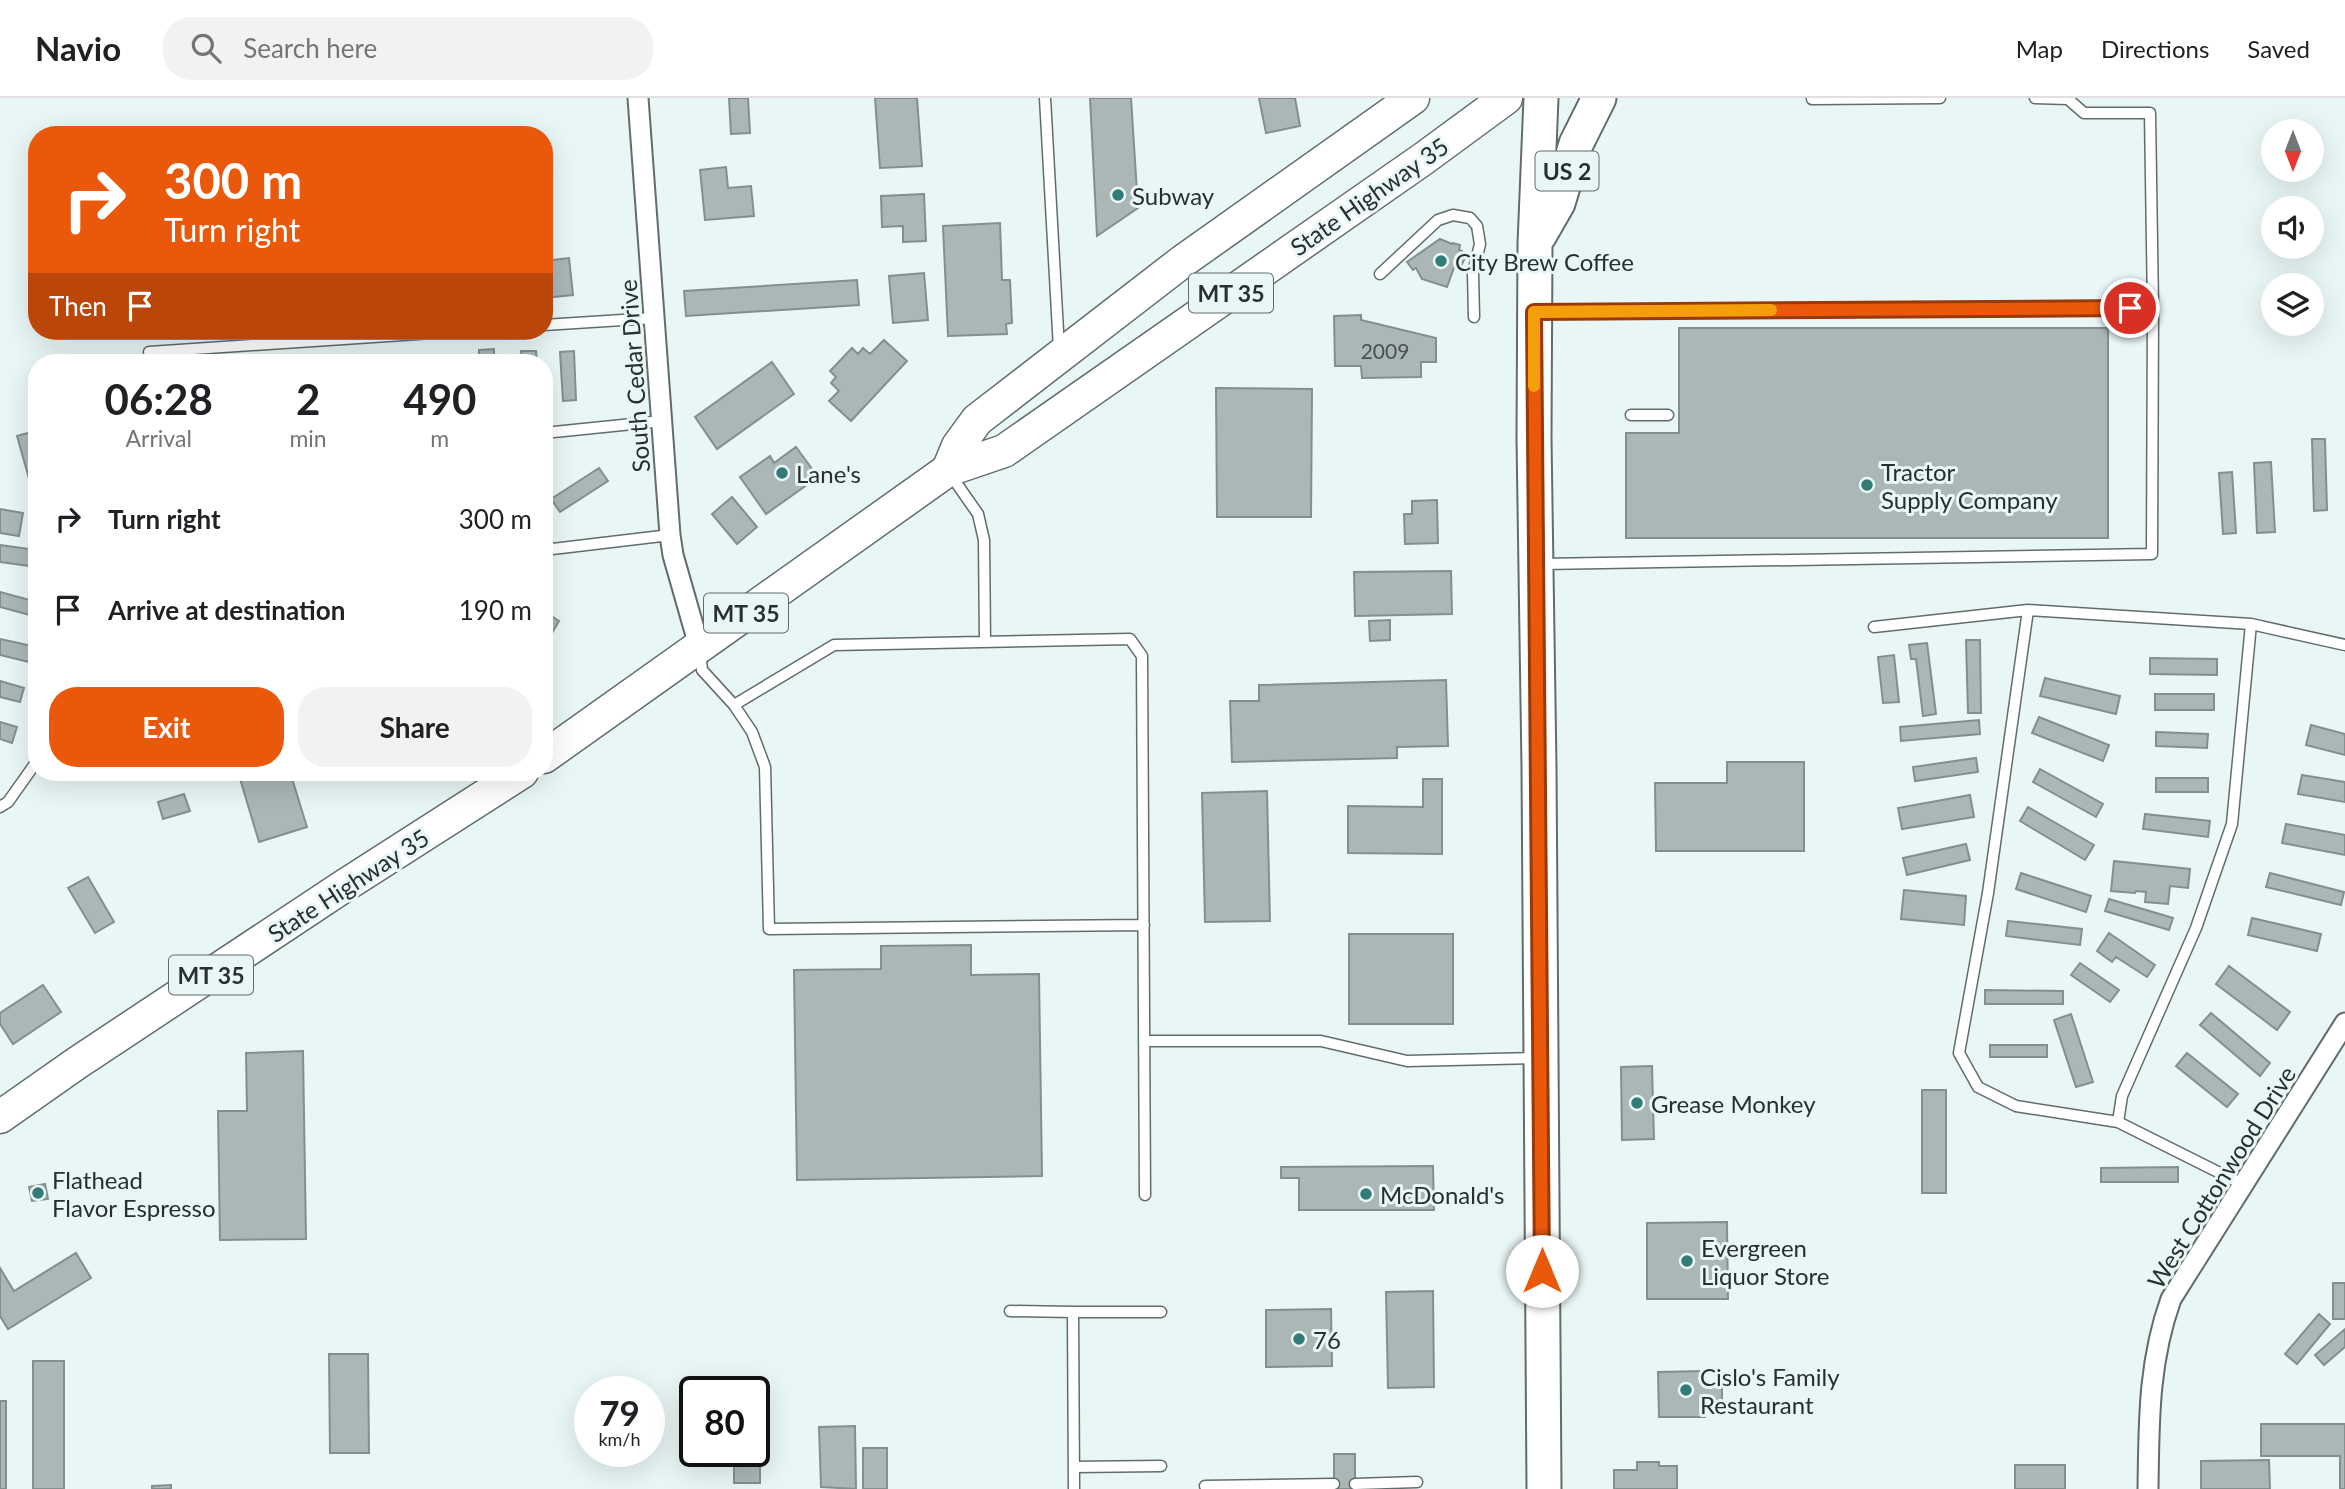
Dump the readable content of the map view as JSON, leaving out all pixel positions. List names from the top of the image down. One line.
{"streets":{"highway":["US 2"],"main road":["State Highway 35","MT 35"],"street":["South Cedar Drive","West Cottonwood Drive"]},"crossings":[["State Highway 35","South Cedar Drive"]],"places":["Subway","City Brew Coffee","Lane's","Tractor Supply Company","Grease Monkey","Flathead Flavor Espresso","McDonald's","Evergreen Liquor Store","76","Cislo's Family Restaurant"],"house_numbers":["2009"],"north":"bottom","page":{"header":"Navio","search":"Search here","nav":["Map","Directions","Saved"],"turn":["300 m","Turn right"],"then":"Then","eta":["06:28","Arrival","2","min","490","m"],"list":[{"name":"Turn right","value":"300 m"},{"name":"Arrive at destination","value":"190 m"}],"buttons":["Exit","Share"],"speed":"79 km/h","limit":"80"}}
